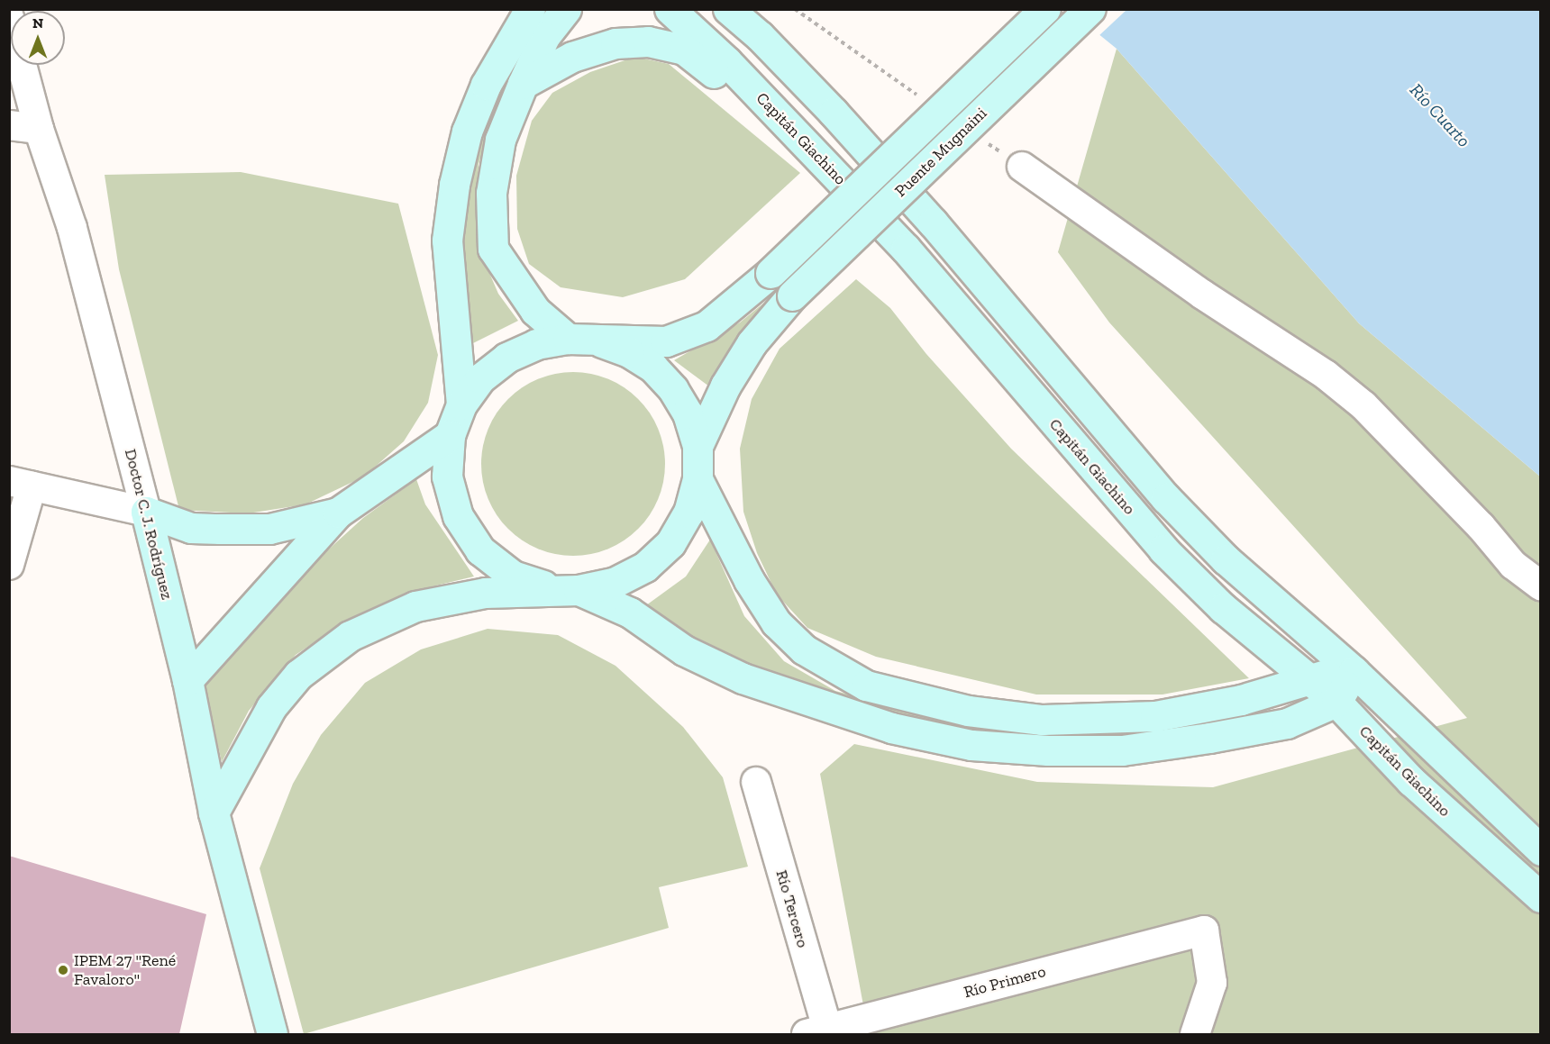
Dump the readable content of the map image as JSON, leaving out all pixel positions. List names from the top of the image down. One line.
{"streets":{"main road":["Capitán Giachino","Puente Mugnaini","Doctor C. J. Rodríguez"],"street":["Río Tercero","Río Primero"]},"crossings":[["Río Tercero","Río Primero"]],"water":["Río Cuarto"],"places":["IPEM 27 \"René Favaloro\""],"north":"top"}
